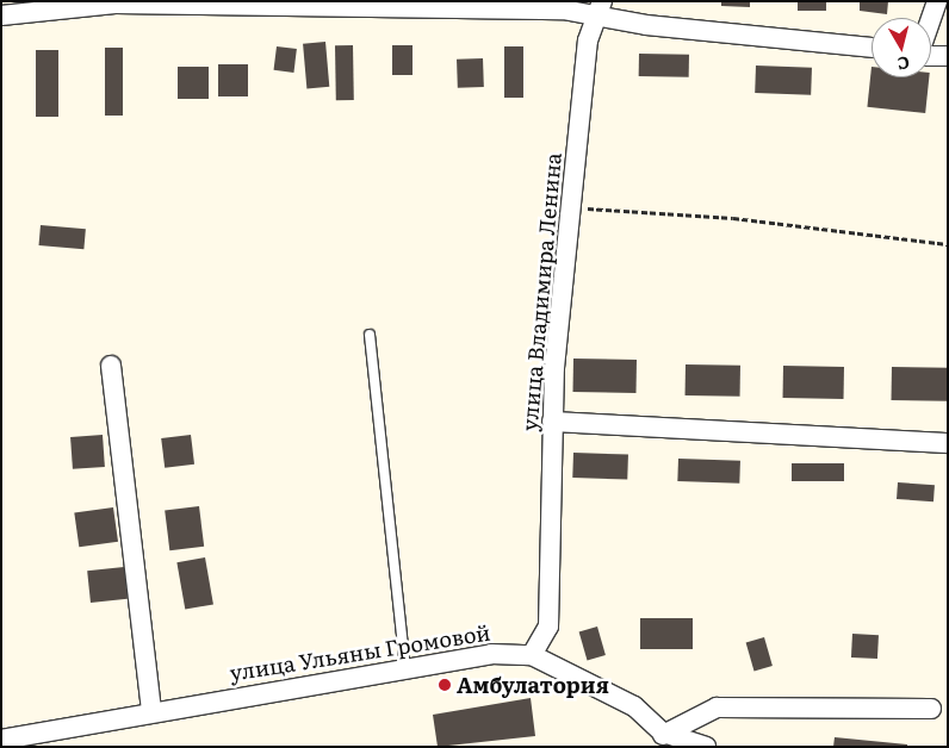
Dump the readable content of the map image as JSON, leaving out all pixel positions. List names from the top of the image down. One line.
{"streets":{"street":["улица Владимира Ленина","улица Ульяны Громовой"]},"crossings":[["улица Владимира Ленина","улица Ульяны Громовой"]],"places":["Амбулатория"],"north":"bottom"}
